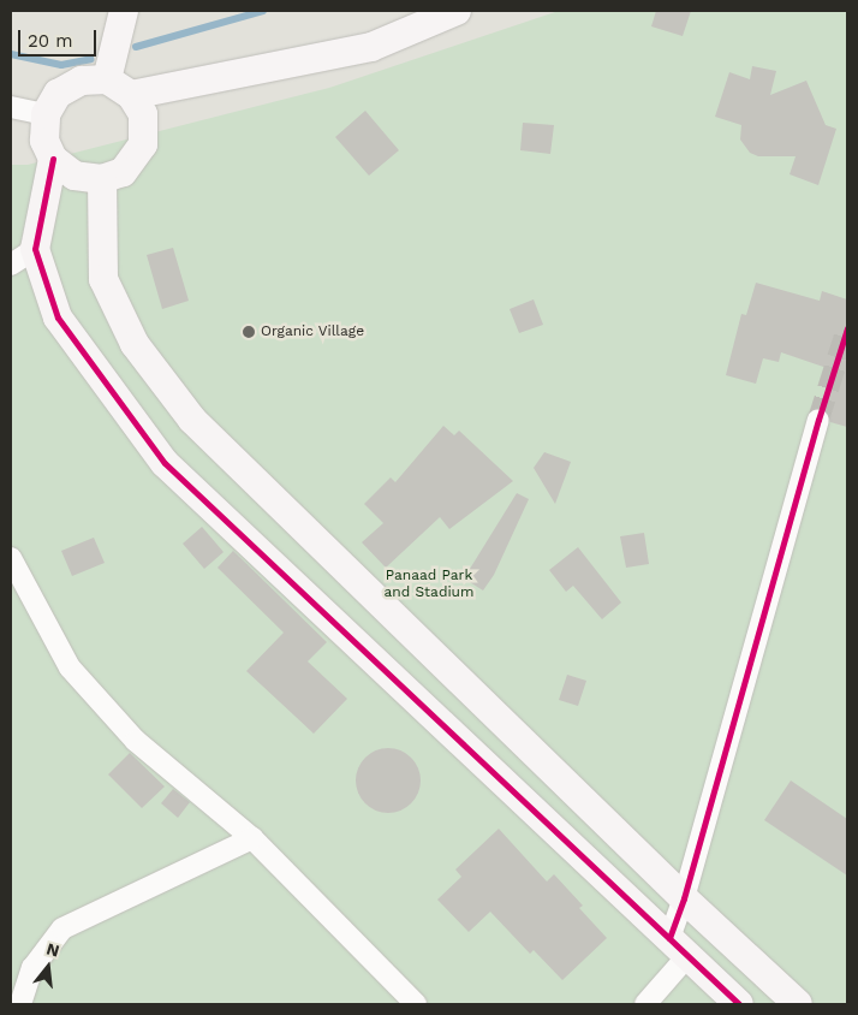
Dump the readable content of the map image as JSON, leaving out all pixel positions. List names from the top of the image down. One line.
{"parks":["Panaad Park and Stadium"],"places":["Organic Village"],"scale_bar":"20 m","north":"top"}
